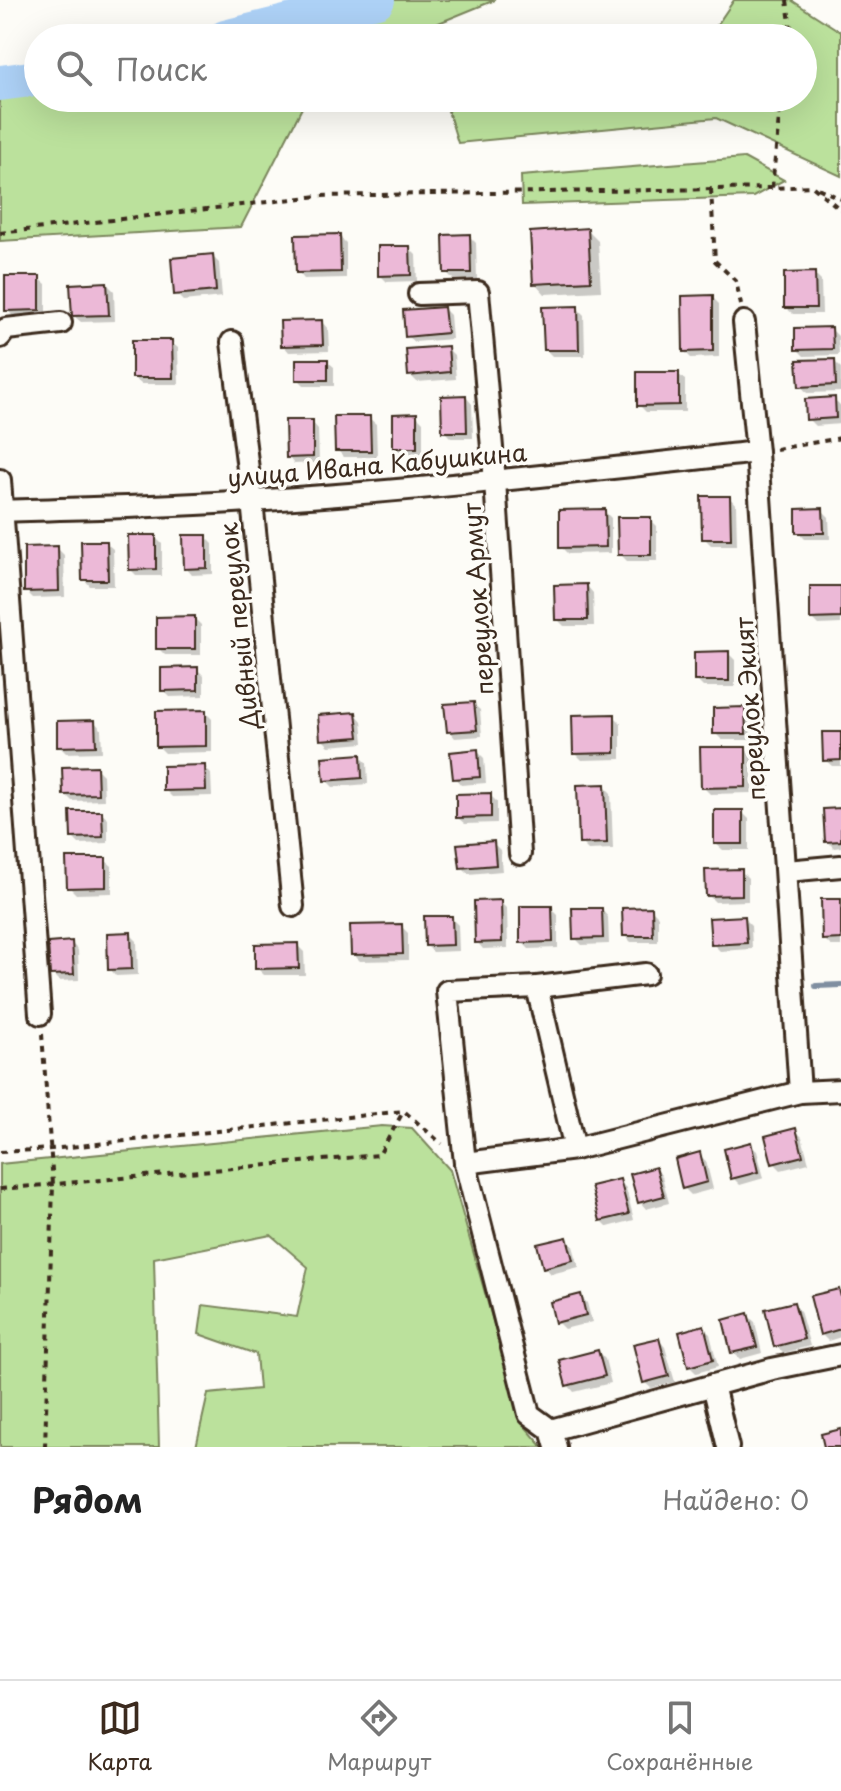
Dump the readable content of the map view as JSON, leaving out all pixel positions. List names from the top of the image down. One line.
{"streets":{"street":["улица Ивана Кабушкина","переулок Армут","Дивный переулок","переулок Экият"]},"crossings":[["улица Ивана Кабушкина","переулок Армут"],["улица Ивана Кабушкина","Дивный переулок"],["улица Ивана Кабушкина","переулок Экият"]],"page":{"search":"Поиск","heading":["Рядом","Найдено: 0"],"nav":["Карта","Маршрут","Сохранённые"]}}
